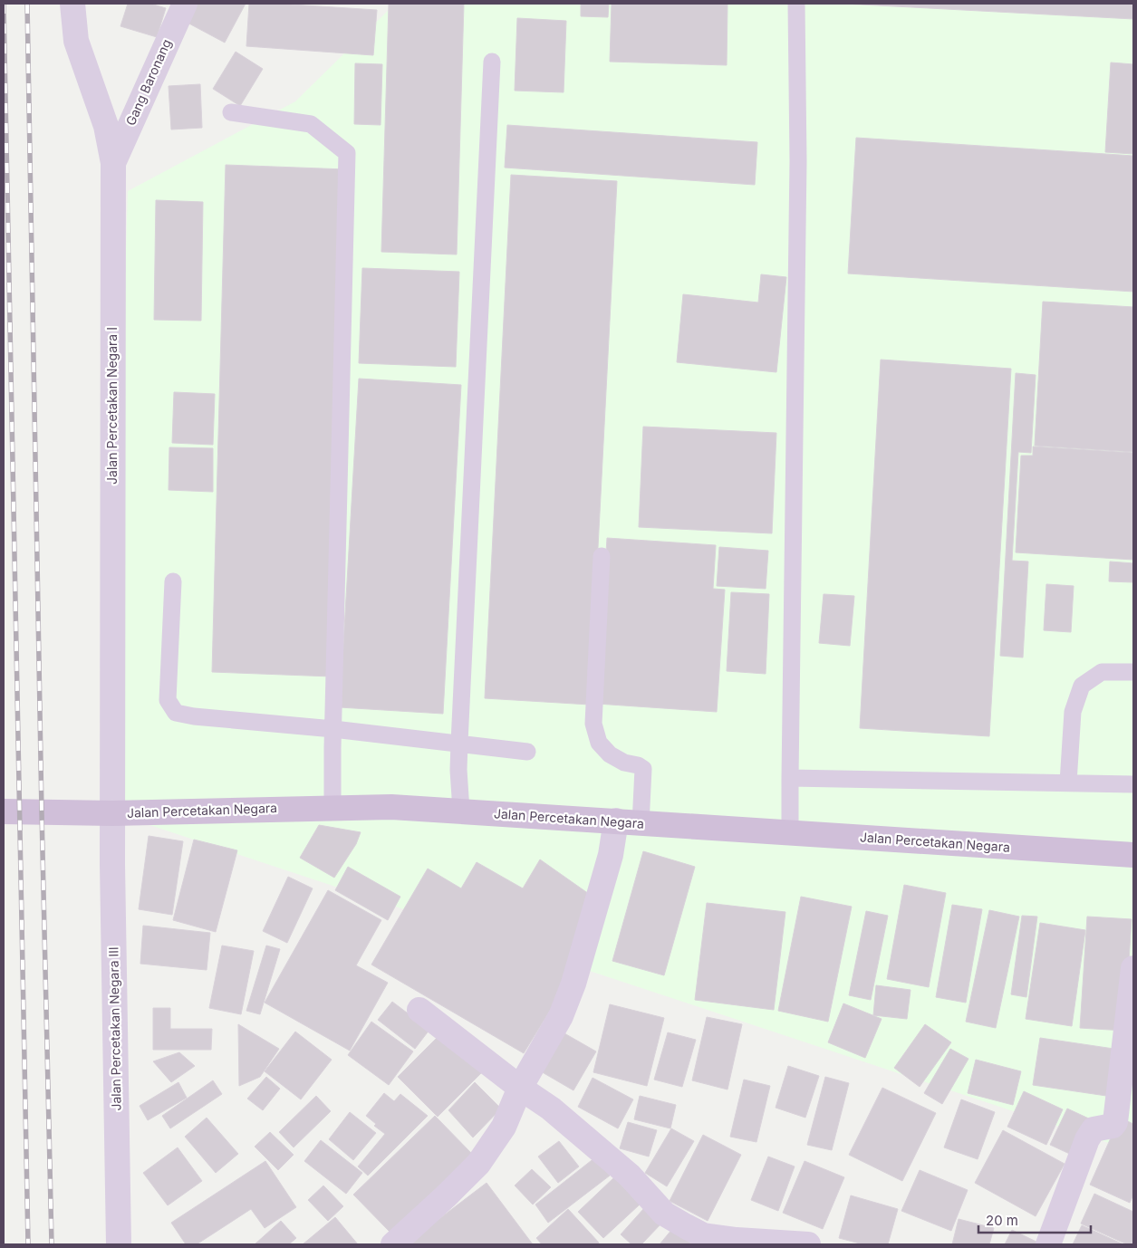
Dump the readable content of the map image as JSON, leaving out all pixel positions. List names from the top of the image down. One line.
{"streets":{"main road":["Jalan Percetakan Negara"],"street":["Gang Baronang","Jalan Percetakan Negara I","Jalan Percetakan Negara III"]},"crossings":[["Gang Baronang","Jalan Percetakan Negara I"],["Jalan Percetakan Negara I","Jalan Percetakan Negara"],["Jalan Percetakan Negara I","Jalan Percetakan Negara III"],["Jalan Percetakan Negara","Jalan Percetakan Negara III"]],"scale_bar":"20 m"}
